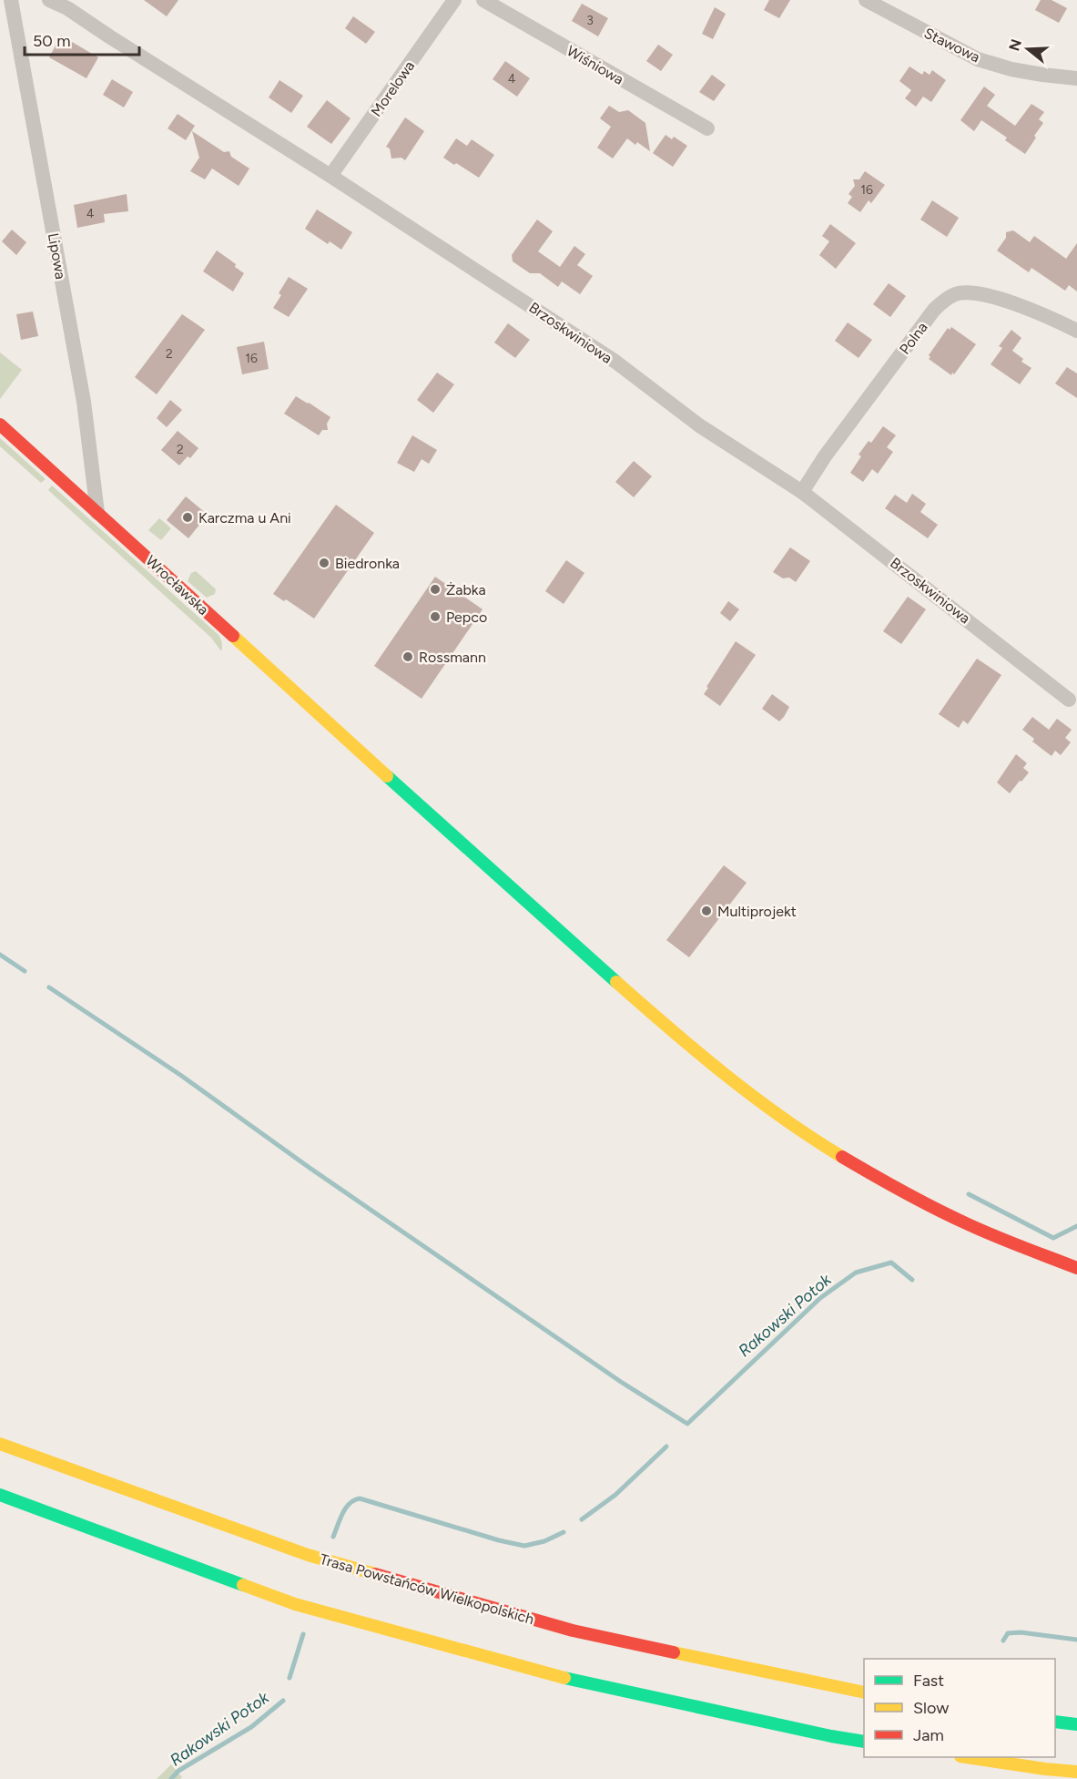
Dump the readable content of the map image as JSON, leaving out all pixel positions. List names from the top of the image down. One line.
{"streets":{"main road":["Wrocławska","Trasa Powstańców Wielkopolskich"],"street":["Stawowa","Wiśniowa","Morelowa","Lipowa","Brzoskwiniowa","Polna"]},"crossings":[["Morelowa","Brzoskwiniowa"],["Lipowa","Wrocławska"],["Brzoskwiniowa","Polna"]],"water":["Rakowski Potok"],"places":["Karczma u Ani","Biedronka","Żabka","Pepco","Rossmann","Multiprojekt"],"house_numbers":["3","4","16","4","2","16","2"],"legend":["Fast","Slow","Jam"],"scale_bar":"50 m","north":"left"}
